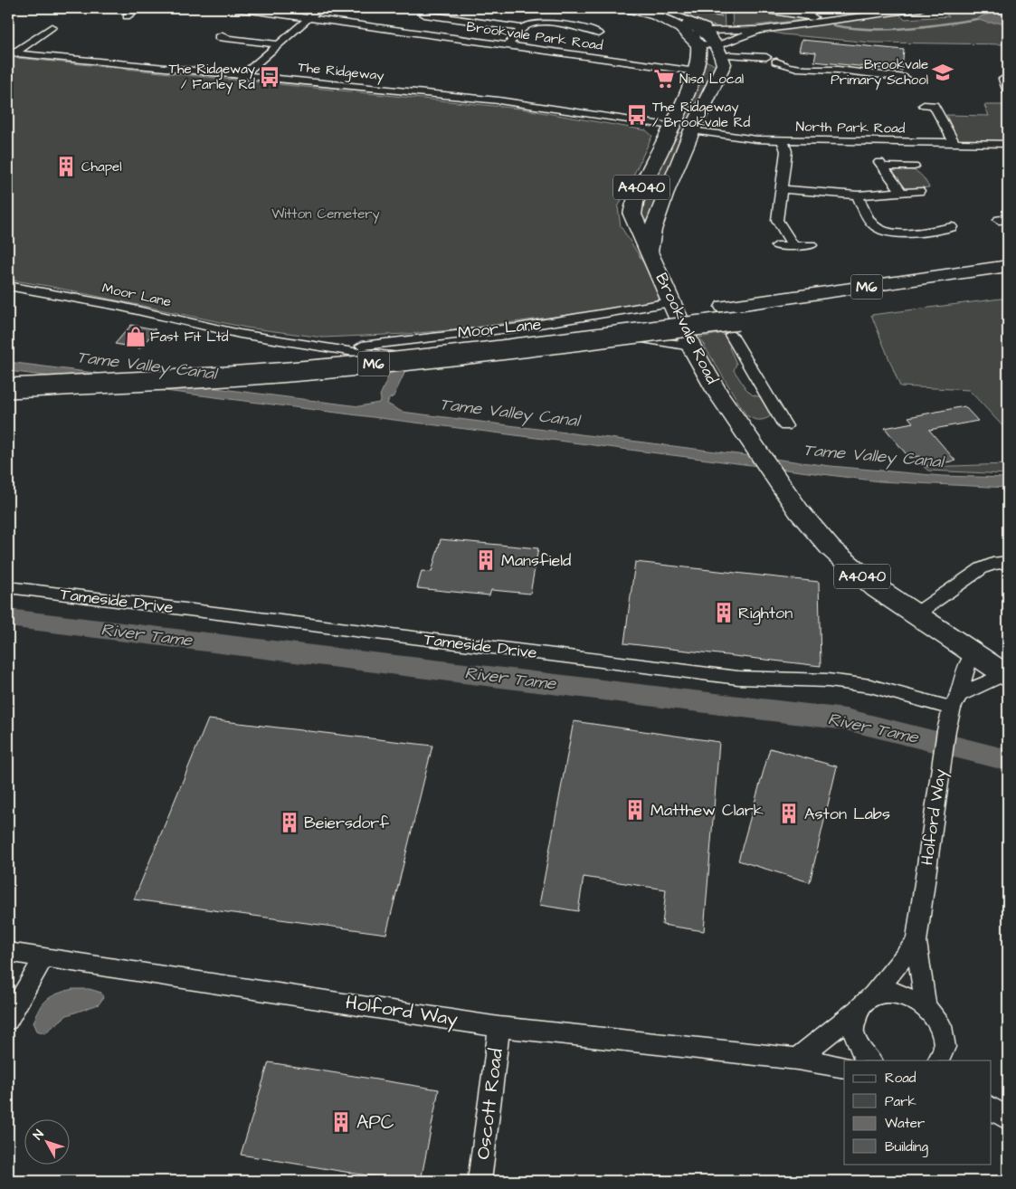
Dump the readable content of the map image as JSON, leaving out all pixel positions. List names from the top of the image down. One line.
{"streets":{"main road":["A4040","M6","Brookvale Road"],"street":["Brookvale Park Road","The Ridgeway","North Park Road","Moor Lane","Tameside Drive","Holford Way","Oscott Road"]},"crossings":[["Brookvale Park Road","Brookvale Road"],["The Ridgeway","Brookvale Road"],["North Park Road","A4040"],["A4040","Brookvale Road"],["A4040","Holford Way"],["Moor Lane","Brookvale Road"],["Tameside Drive","Holford Way"],["Holford Way","Oscott Road"]],"water":["Tame Valley Canal","River Tame"],"parks":["Witton Cemetery"],"places":{"school or university":["Brookvale Primary School"],"bus stop":["The Ridgeway / Farley Rd","The Ridgeway / Brookvale Rd"],"supermarket":["Nisa Local"],"building":["Chapel","Mansfield","Righton","Matthew Clark","Aston Labs","Beiersdorf","APC"],"shop":["Fast Fit Ltd"]},"legend":["Road","Park","Water","Building"],"north":"top left"}
